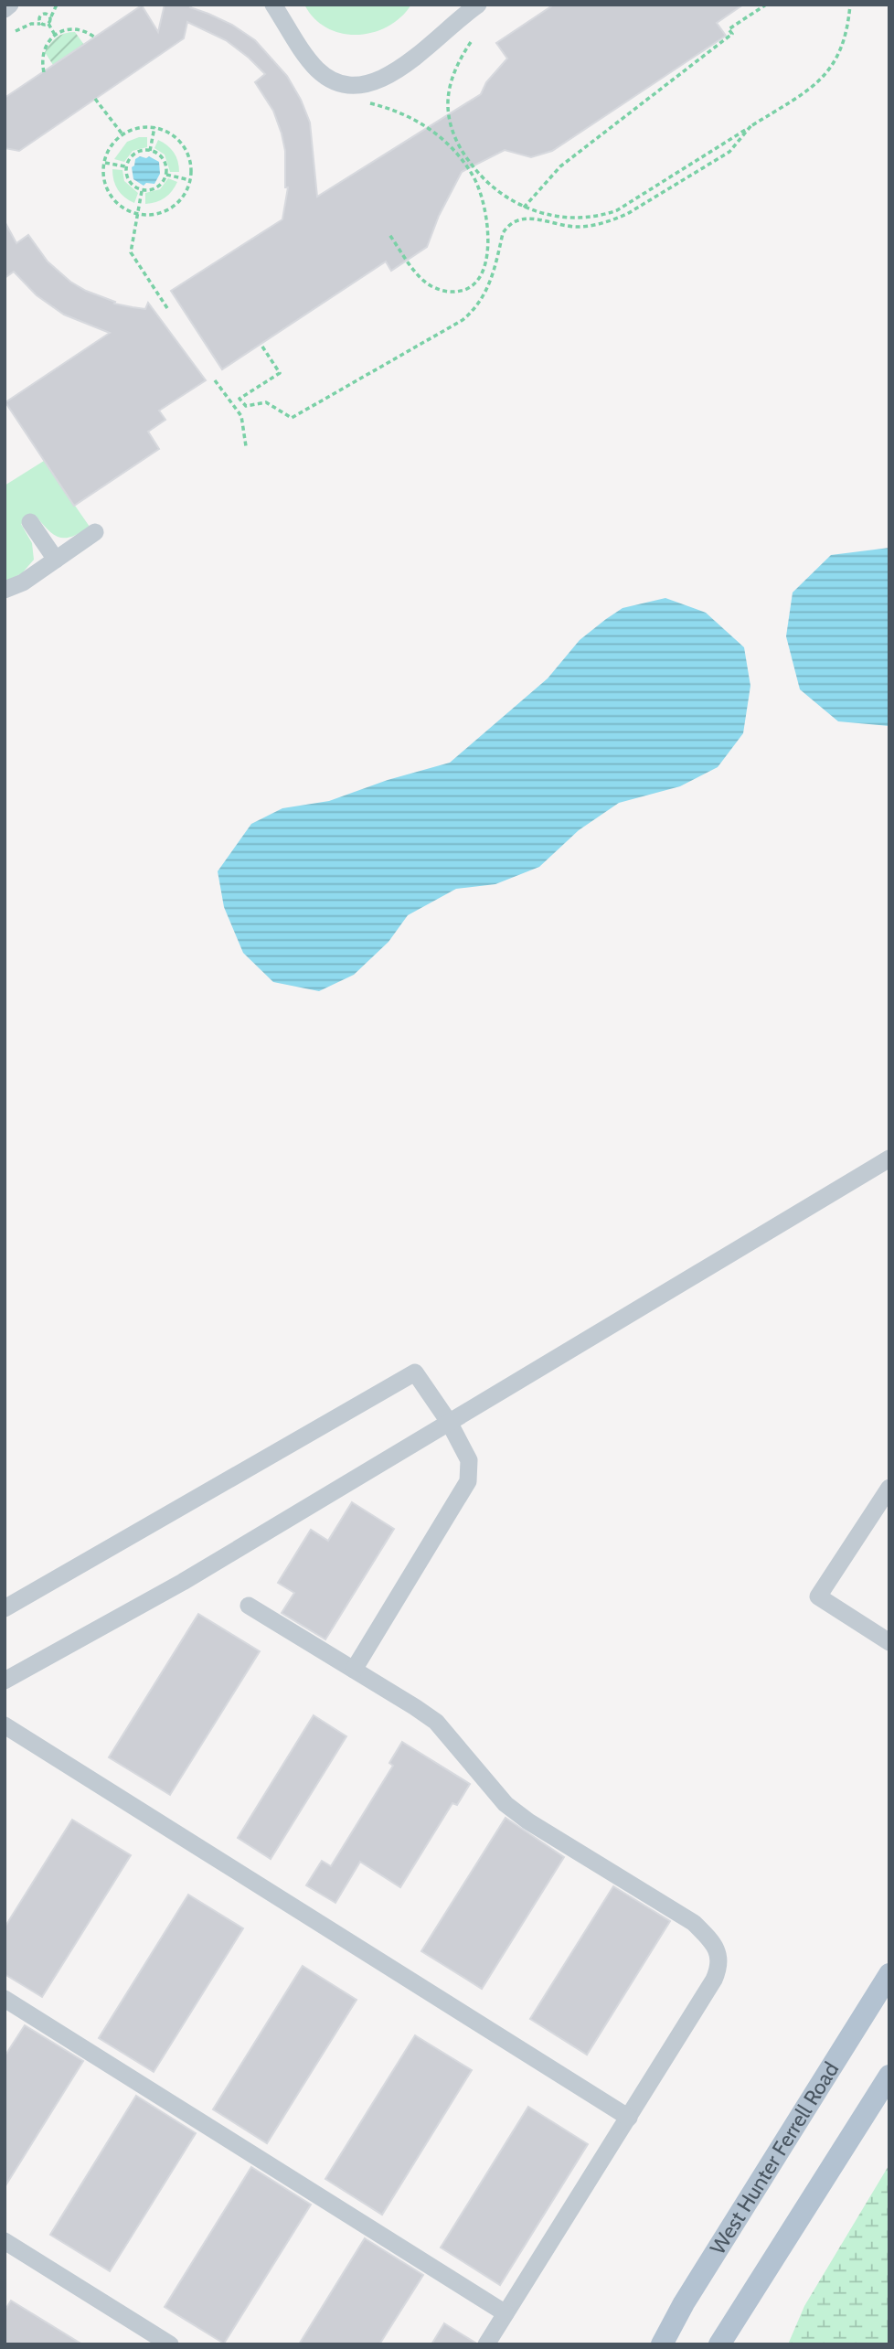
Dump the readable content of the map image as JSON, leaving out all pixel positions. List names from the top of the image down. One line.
{"streets":{"main road":["West Hunter Ferrell Road"]}}
